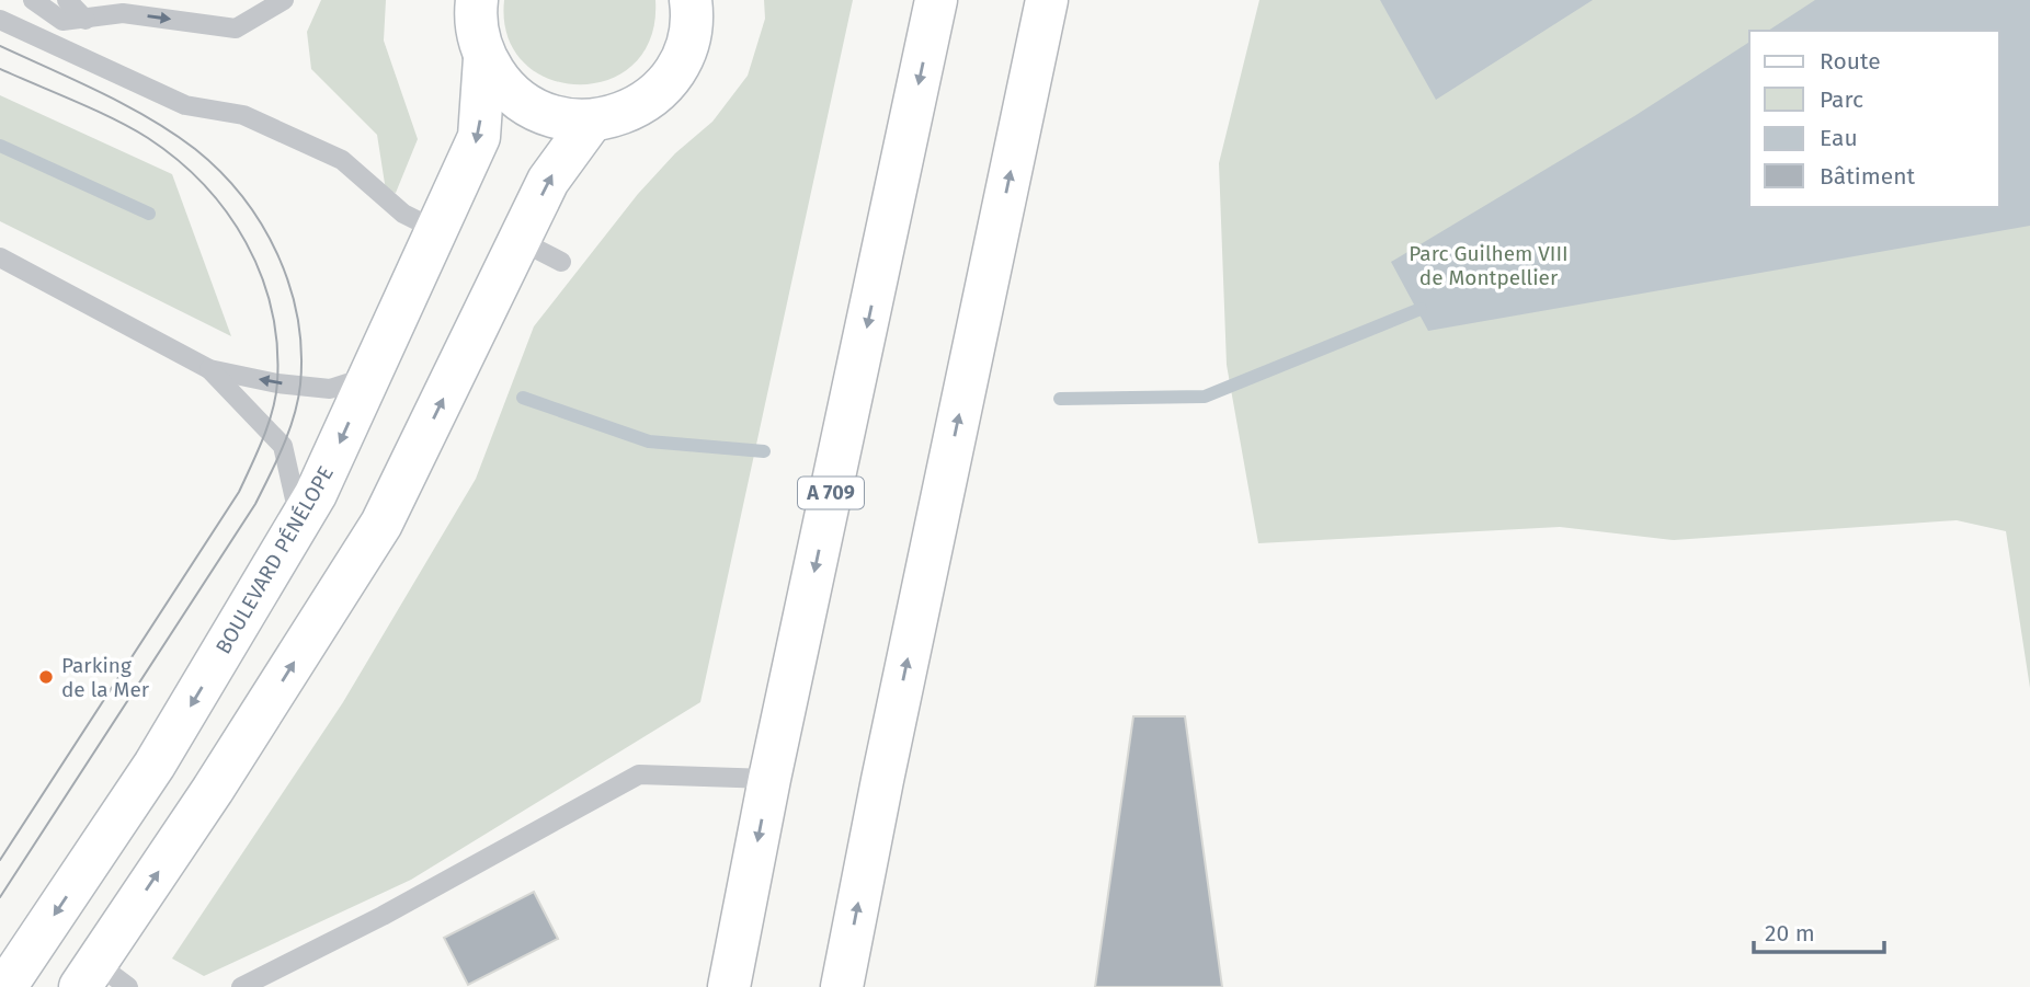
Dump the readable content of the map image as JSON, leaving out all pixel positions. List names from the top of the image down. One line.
{"streets":{"main road":["A 709","BOULEVARD PÉNÉLOPE"]},"parks":["Parc Guilhem VIII de Montpellier"],"places":["Parking de la Mer"],"legend":["Route","Parc","Eau","Bâtiment"],"scale_bar":"20 m"}
